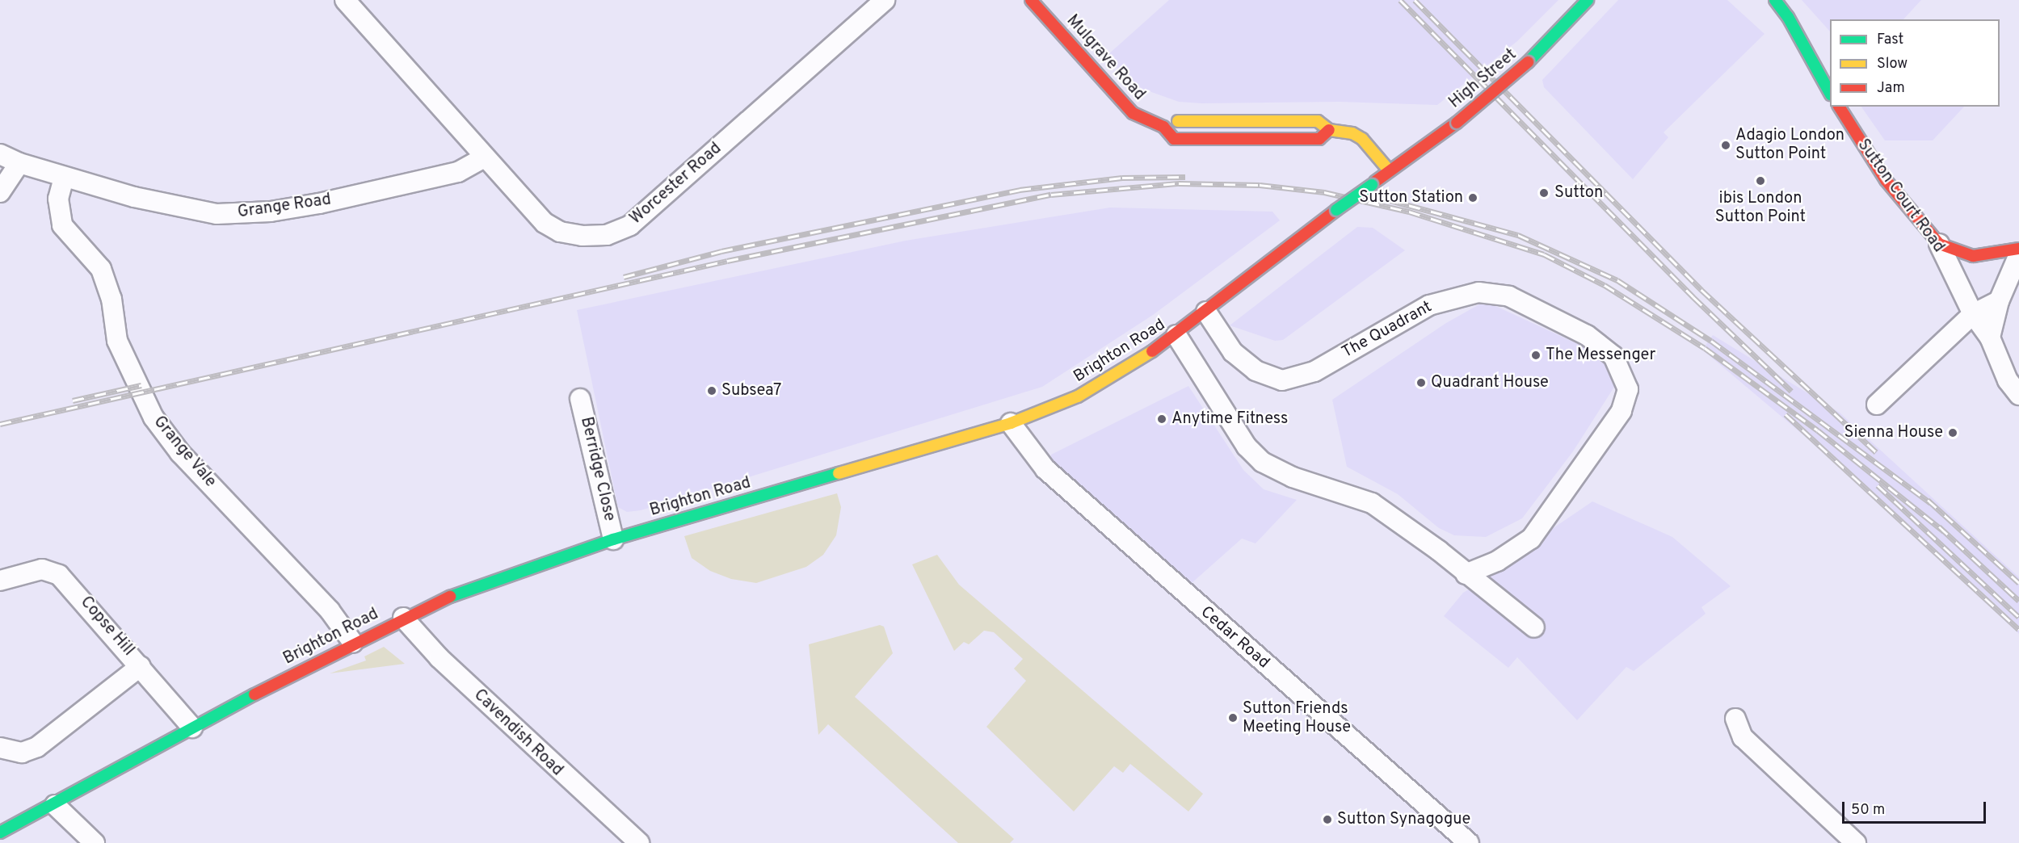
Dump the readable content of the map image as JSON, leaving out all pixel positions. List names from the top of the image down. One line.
{"streets":{"main road":["Mulgrave Road","High Street","Sutton Court Road","Brighton Road"],"street":["Worcester Road","Grange Road","The Quadrant","Grange Vale","Berridge Close","Copse Hill","Cedar Road","Cavendish Road"]},"crossings":[["High Street","Brighton Road"],["Worcester Road","Grange Road"],["Grange Road","Grange Vale"],["The Quadrant","Brighton Road"],["Brighton Road","Grange Vale"],["Brighton Road","Berridge Close"],["Brighton Road","Copse Hill"],["Brighton Road","Cedar Road"],["Brighton Road","Cavendish Road"]],"places":["Adagio London Sutton Point","ibis London Sutton Point","Sutton","Sutton Station","The Messenger","Quadrant House","Subsea7","Anytime Fitness","Sienna House","Sutton Friends Meeting House","Sutton Synagogue"],"legend":["Fast","Slow","Jam"],"scale_bar":"50 m"}
